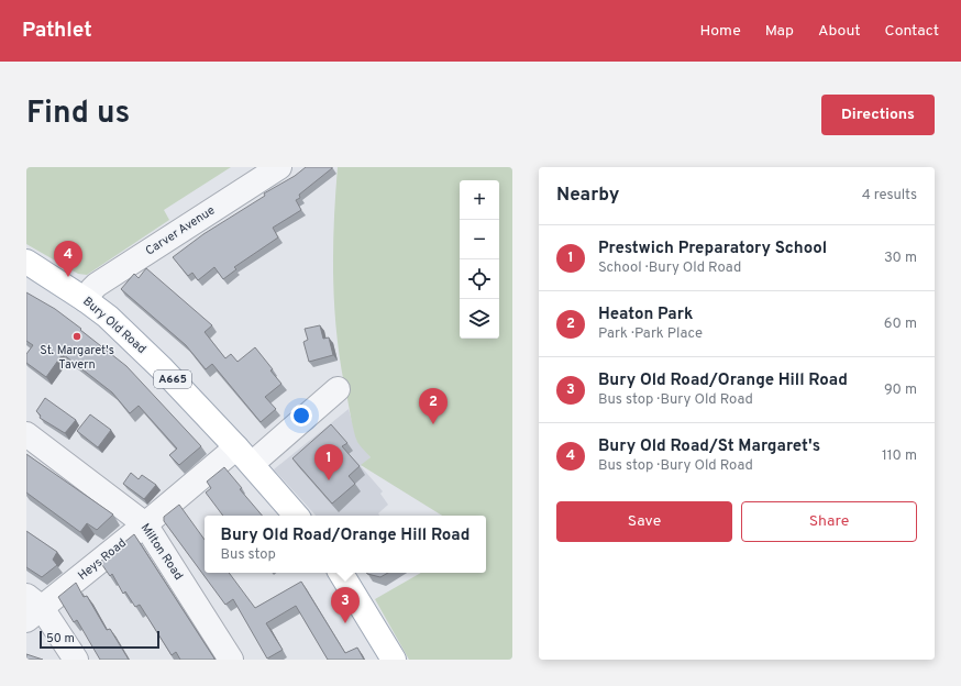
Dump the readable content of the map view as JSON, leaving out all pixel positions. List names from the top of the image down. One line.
{"streets":{"main road":["Bury Old Road","A665"],"street":["Carver Avenue","Milton Road","Heys Road"]},"crossings":[["Carver Avenue","Bury Old Road"],["Bury Old Road","Heys Road"],["Milton Road","Heys Road"]],"places":["St. Margaret's Tavern"],"scale_bar":"50 m","page":{"header":"Pathlet","nav":["Home","Map","About","Contact"],"title":"Find us","buttons":["Directions",["Save","Share"]],"heading":["Nearby","4 results"],"map_buttons":["+","−"],"list":[{"mark":"1","name":"Prestwich Preparatory School","note":"School · Bury Old Road","value":"30 m"},{"mark":"2","name":"Heaton Park","note":"Park · Park Place","value":"60 m"},{"mark":"3","name":"Bury Old Road/Orange Hill Road","note":"Bus stop · Bury Old Road","value":"90 m"},{"mark":"4","name":"Bury Old Road/St Margaret's","note":"Bus stop · Bury Old Road","value":"110 m"}],"pins":["4","2","1","3"],"popup":["Bury Old Road/Orange Hill Road","Bus stop"],"scale":"50 m"}}
